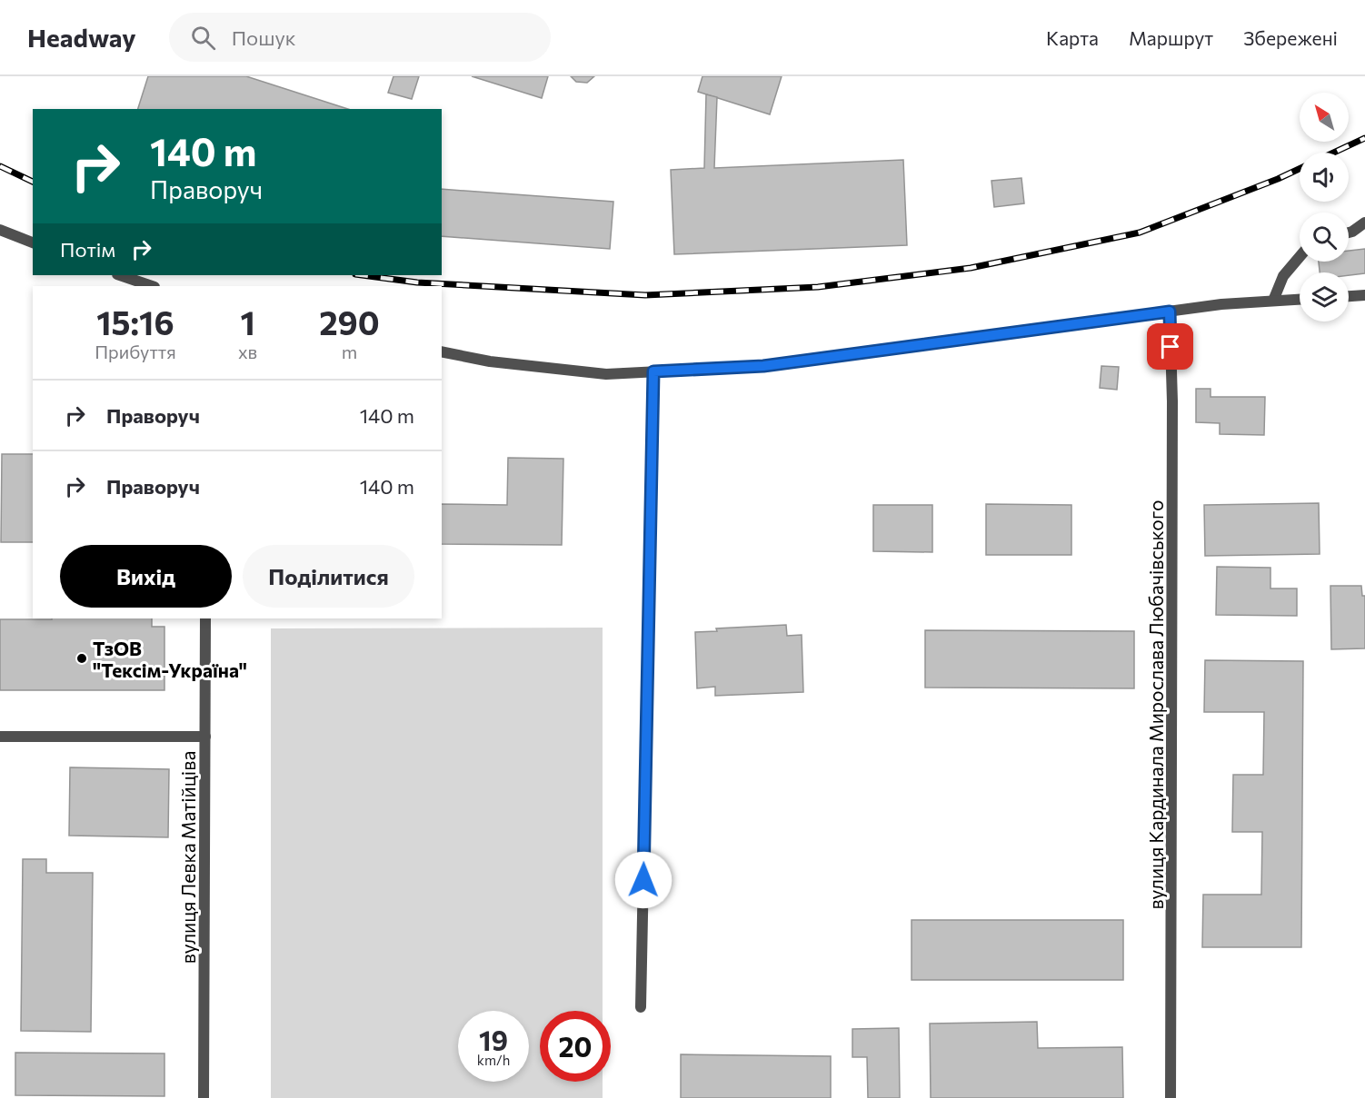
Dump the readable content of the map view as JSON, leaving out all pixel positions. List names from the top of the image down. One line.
{"streets":{"street":["вулиця Кардинала Мирослава Любачівського","вулиця Левка Матійціва"]},"places":["ТзОВ \"Тексім-Україна\""],"north":"top left","page":{"header":"Headway","search":"Пошук","nav":["Карта","Маршрут","Збережені"],"turn":["140 m","Праворуч"],"then":"Потім","eta":["15:16","Прибуття","1","хв","290","m"],"list":[{"name":"Праворуч","value":"140 m"},{"name":"Праворуч","value":"140 m"}],"buttons":["Вихід","Поділитися"],"speed":"19 km/h","limit":"20"}}
